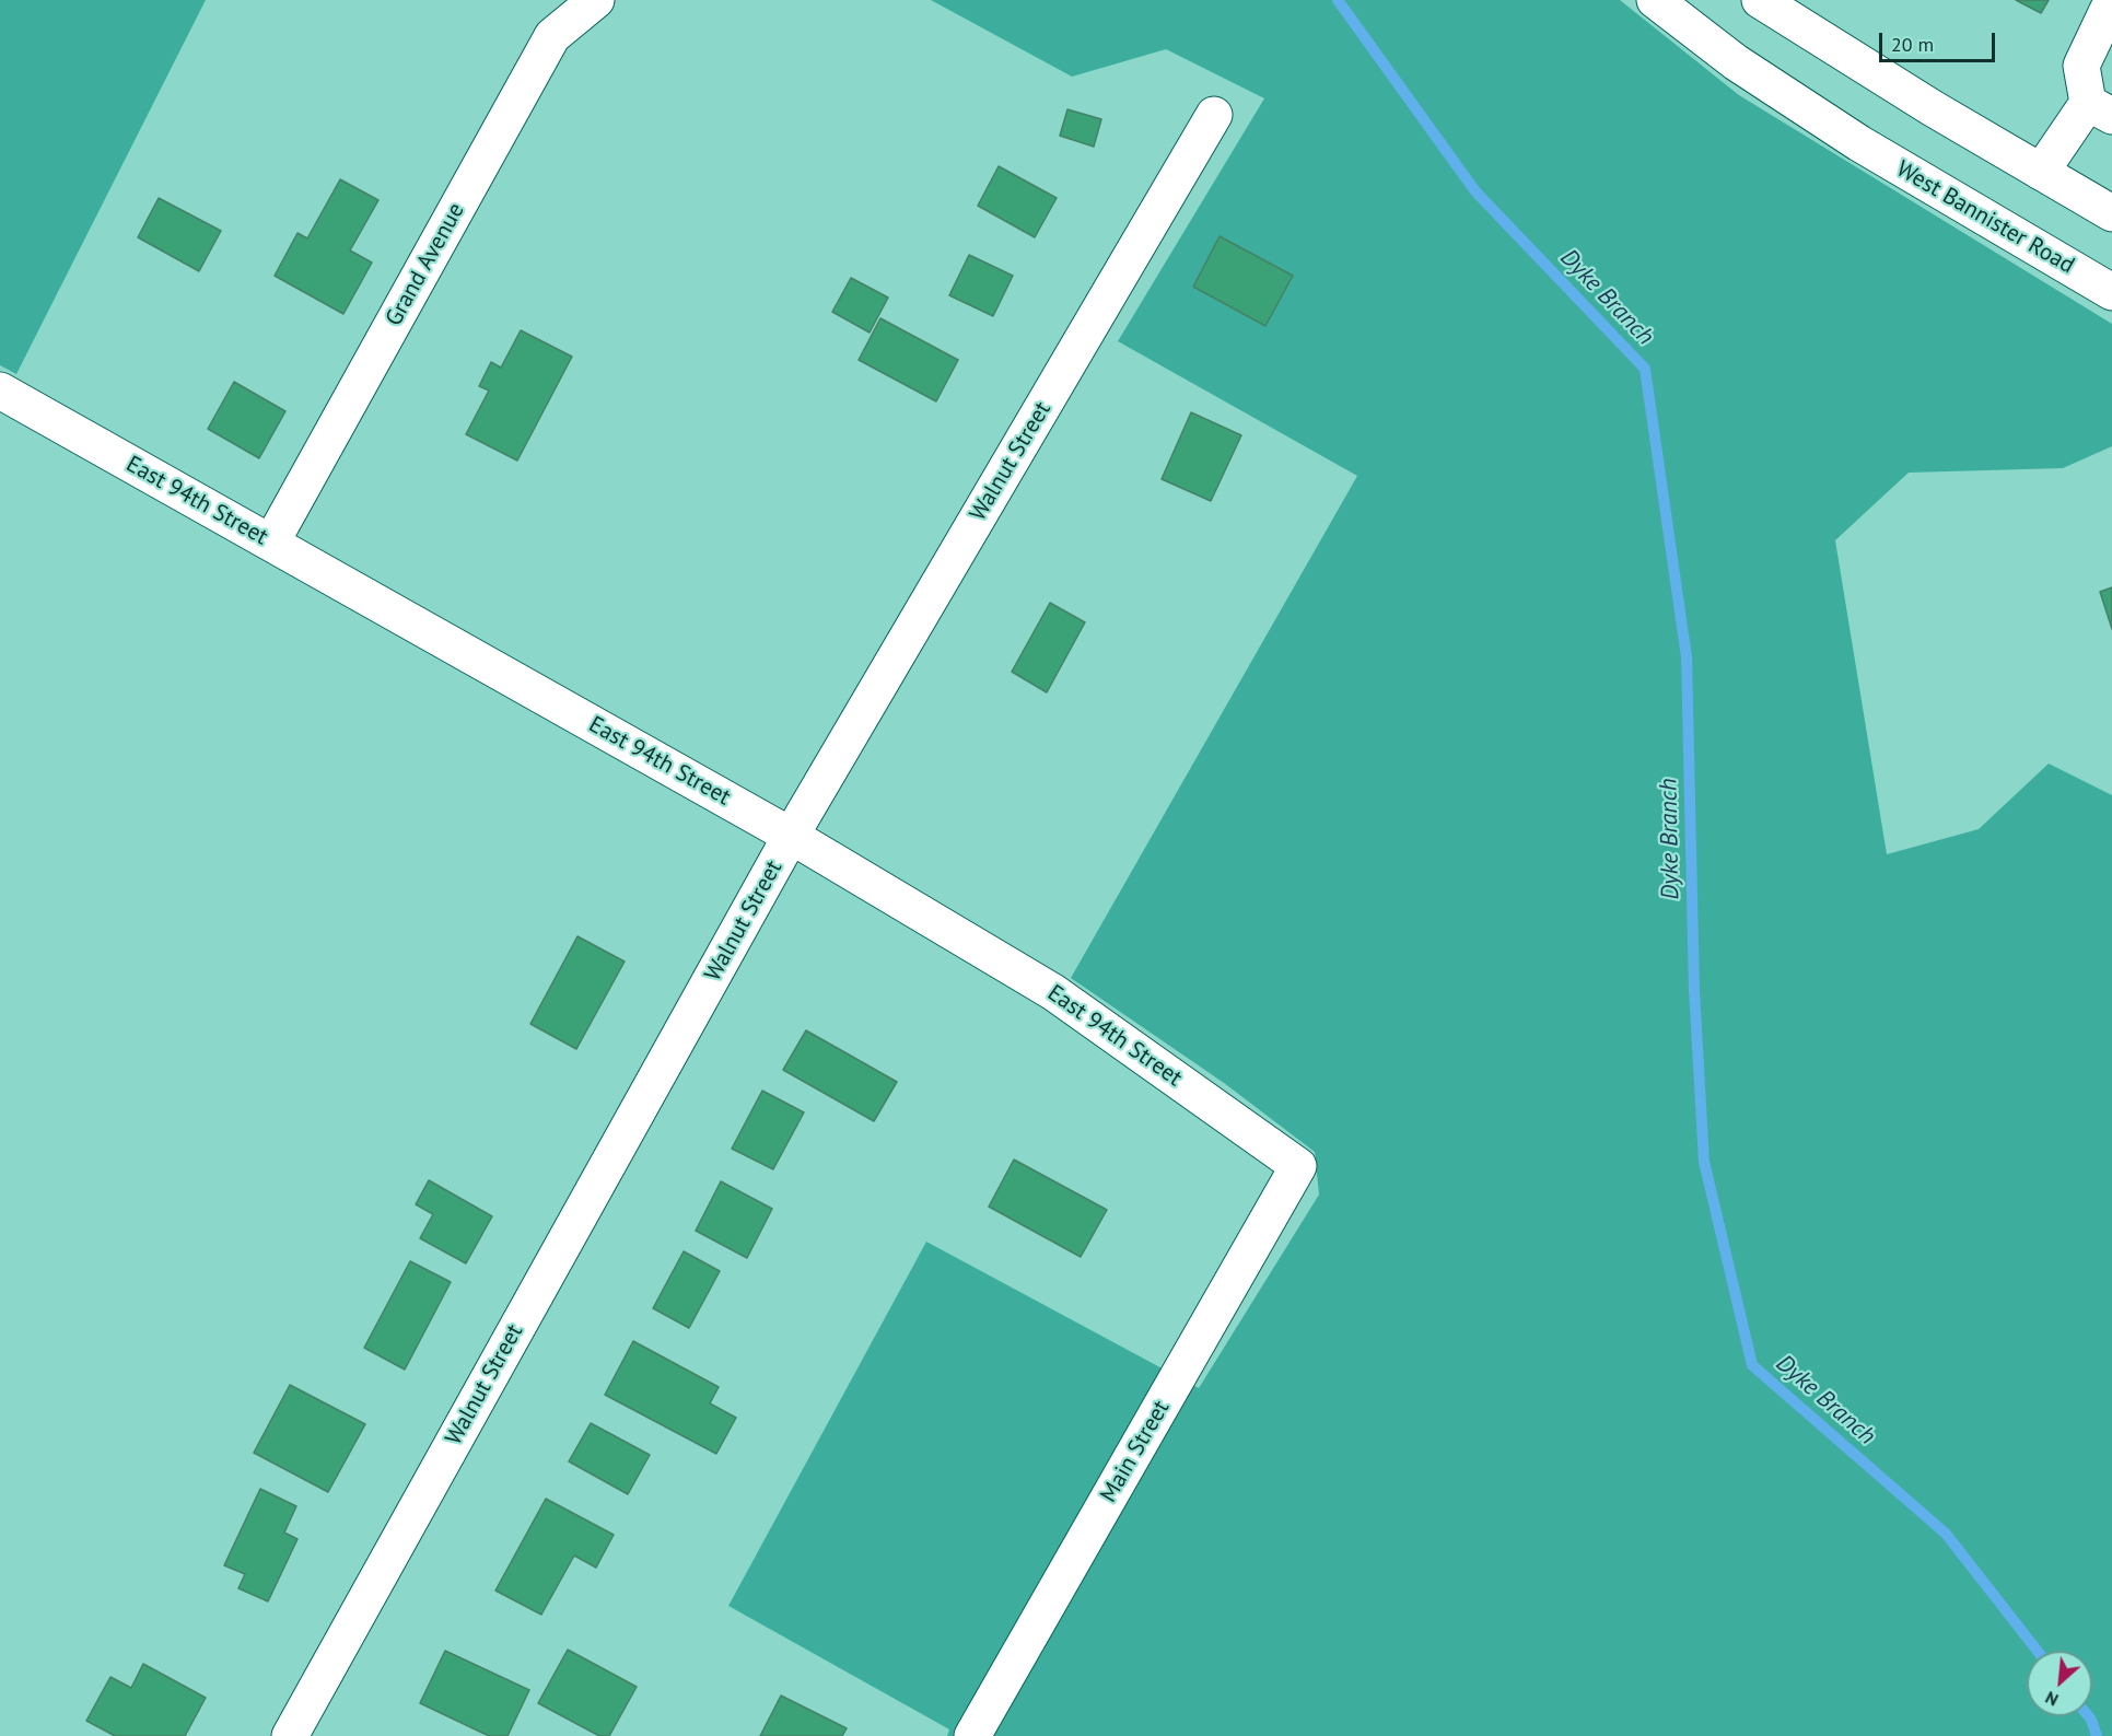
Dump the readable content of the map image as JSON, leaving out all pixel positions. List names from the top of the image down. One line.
{"streets":{"street":["West Bannister Road","Grand Avenue","Walnut Street","East 94th Street","Main Street"]},"crossings":[["Grand Avenue","East 94th Street"],["Walnut Street","East 94th Street"],["East 94th Street","Main Street"]],"water":["Dyke Branch"],"scale_bar":"20 m","north":"bottom left"}
